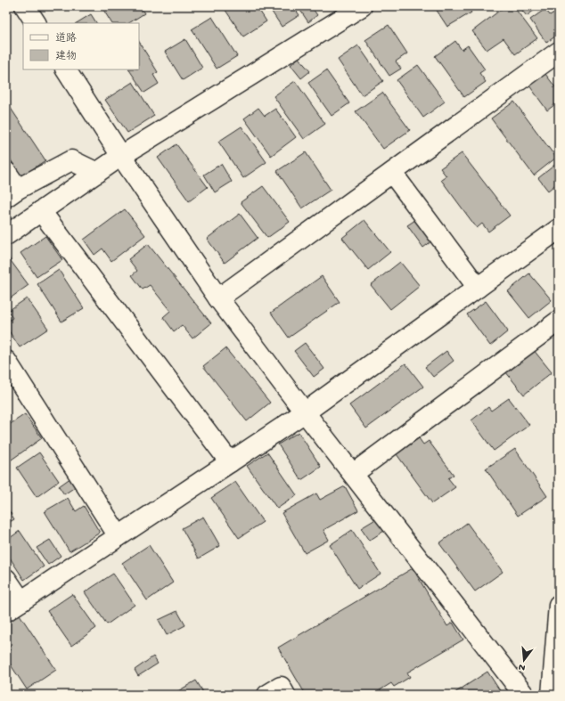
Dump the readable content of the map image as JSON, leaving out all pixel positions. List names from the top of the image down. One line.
{"legend":["道路","建物"],"north":"bottom"}
